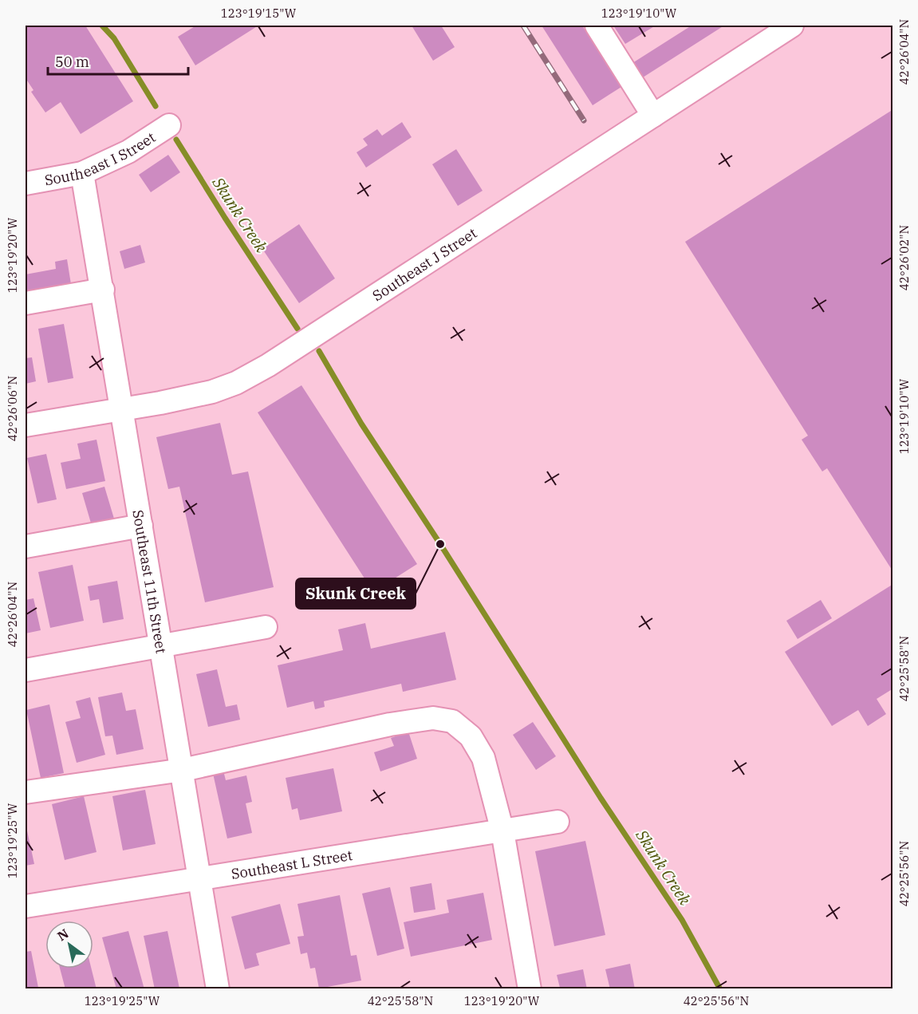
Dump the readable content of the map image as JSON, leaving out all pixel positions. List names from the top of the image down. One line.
{"streets":{"street":["Southeast I Street","Southeast J Street","Southeast 11th Street","Southeast L Street"]},"crossings":[["Southeast I Street","Southeast 11th Street"],["Southeast J Street","Southeast 11th Street"],["Southeast 11th Street","Southeast L Street"]],"water":["Skunk Creek"],"places":["Skunk Creek"],"scale_bar":"50 m","north":"top left","coordinates":["123°19'15\"W","123°19'10\"W","42°26'04\"N","123°19'20\"W","42°26'02\"N","42°26'06\"N","42°25'58\"N","123°19'25\"W","42°25'56\"N"]}
